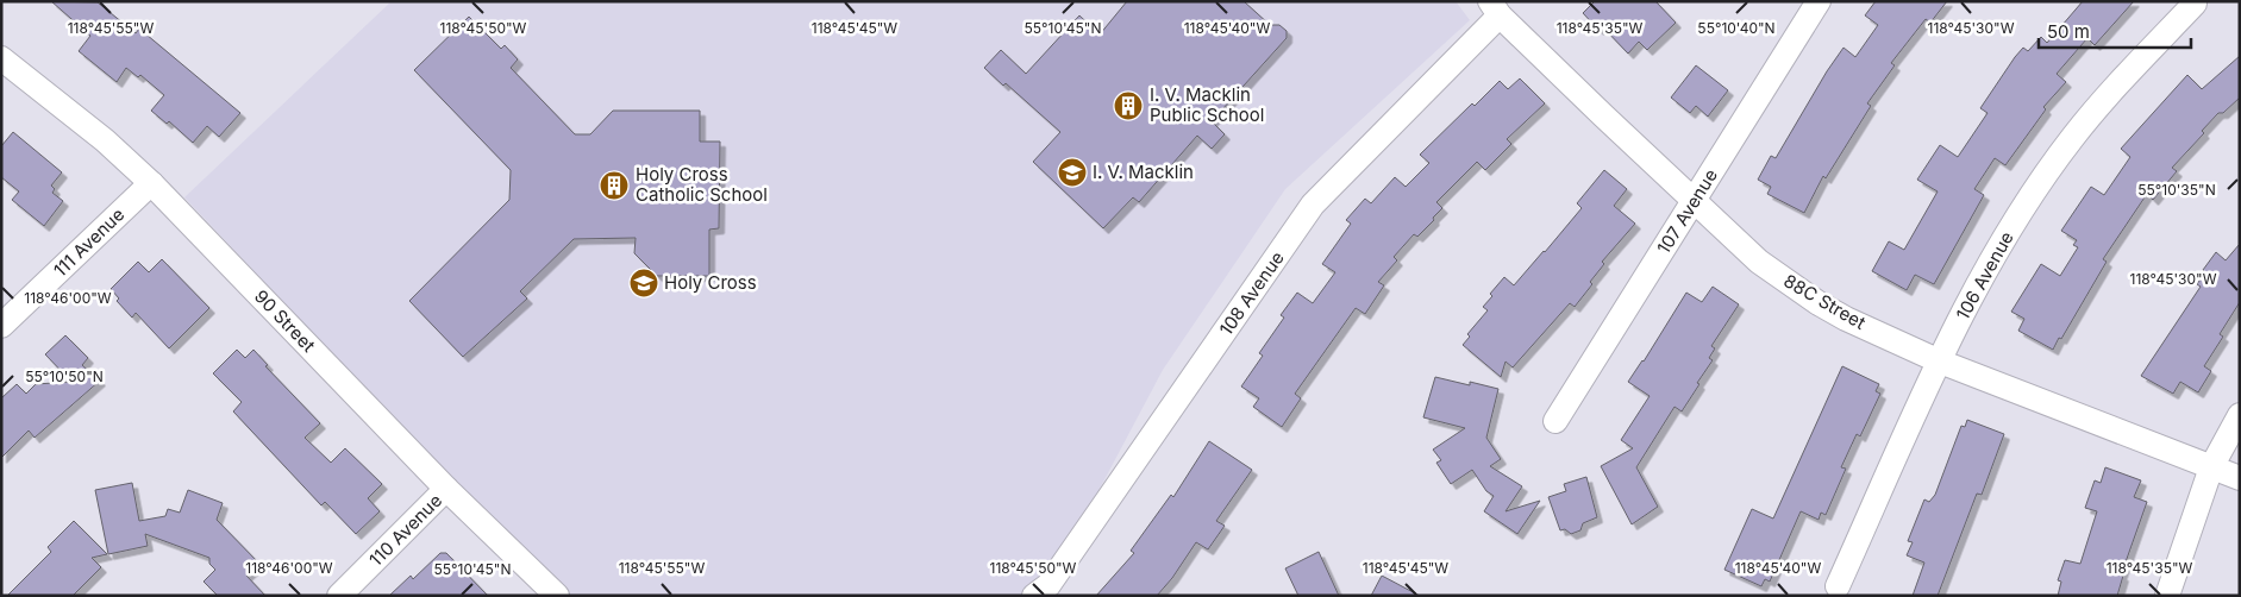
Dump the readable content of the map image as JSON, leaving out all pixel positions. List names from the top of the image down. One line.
{"streets":{"street":["107 Avenue","111 Avenue","106 Avenue","108 Avenue","88C Street","90 Street","110 Avenue"]},"crossings":[["107 Avenue","88C Street"],["111 Avenue","90 Street"],["106 Avenue","88C Street"],["108 Avenue","88C Street"],["90 Street","110 Avenue"]],"places":{"building":["I. V. Macklin Public School","Holy Cross Catholic School"],"school or university":["I. V. Macklin","Holy Cross"]},"scale_bar":"50 m","coordinates":["55°10'45\"N","55°10'40\"N","118°45'55\"W","118°45'50\"W","118°45'35\"W","118°45'30\"W","118°45'45\"W","118°45'40\"W","55°10'35\"N","118°46'00\"W","55°10'50\"N"]}
